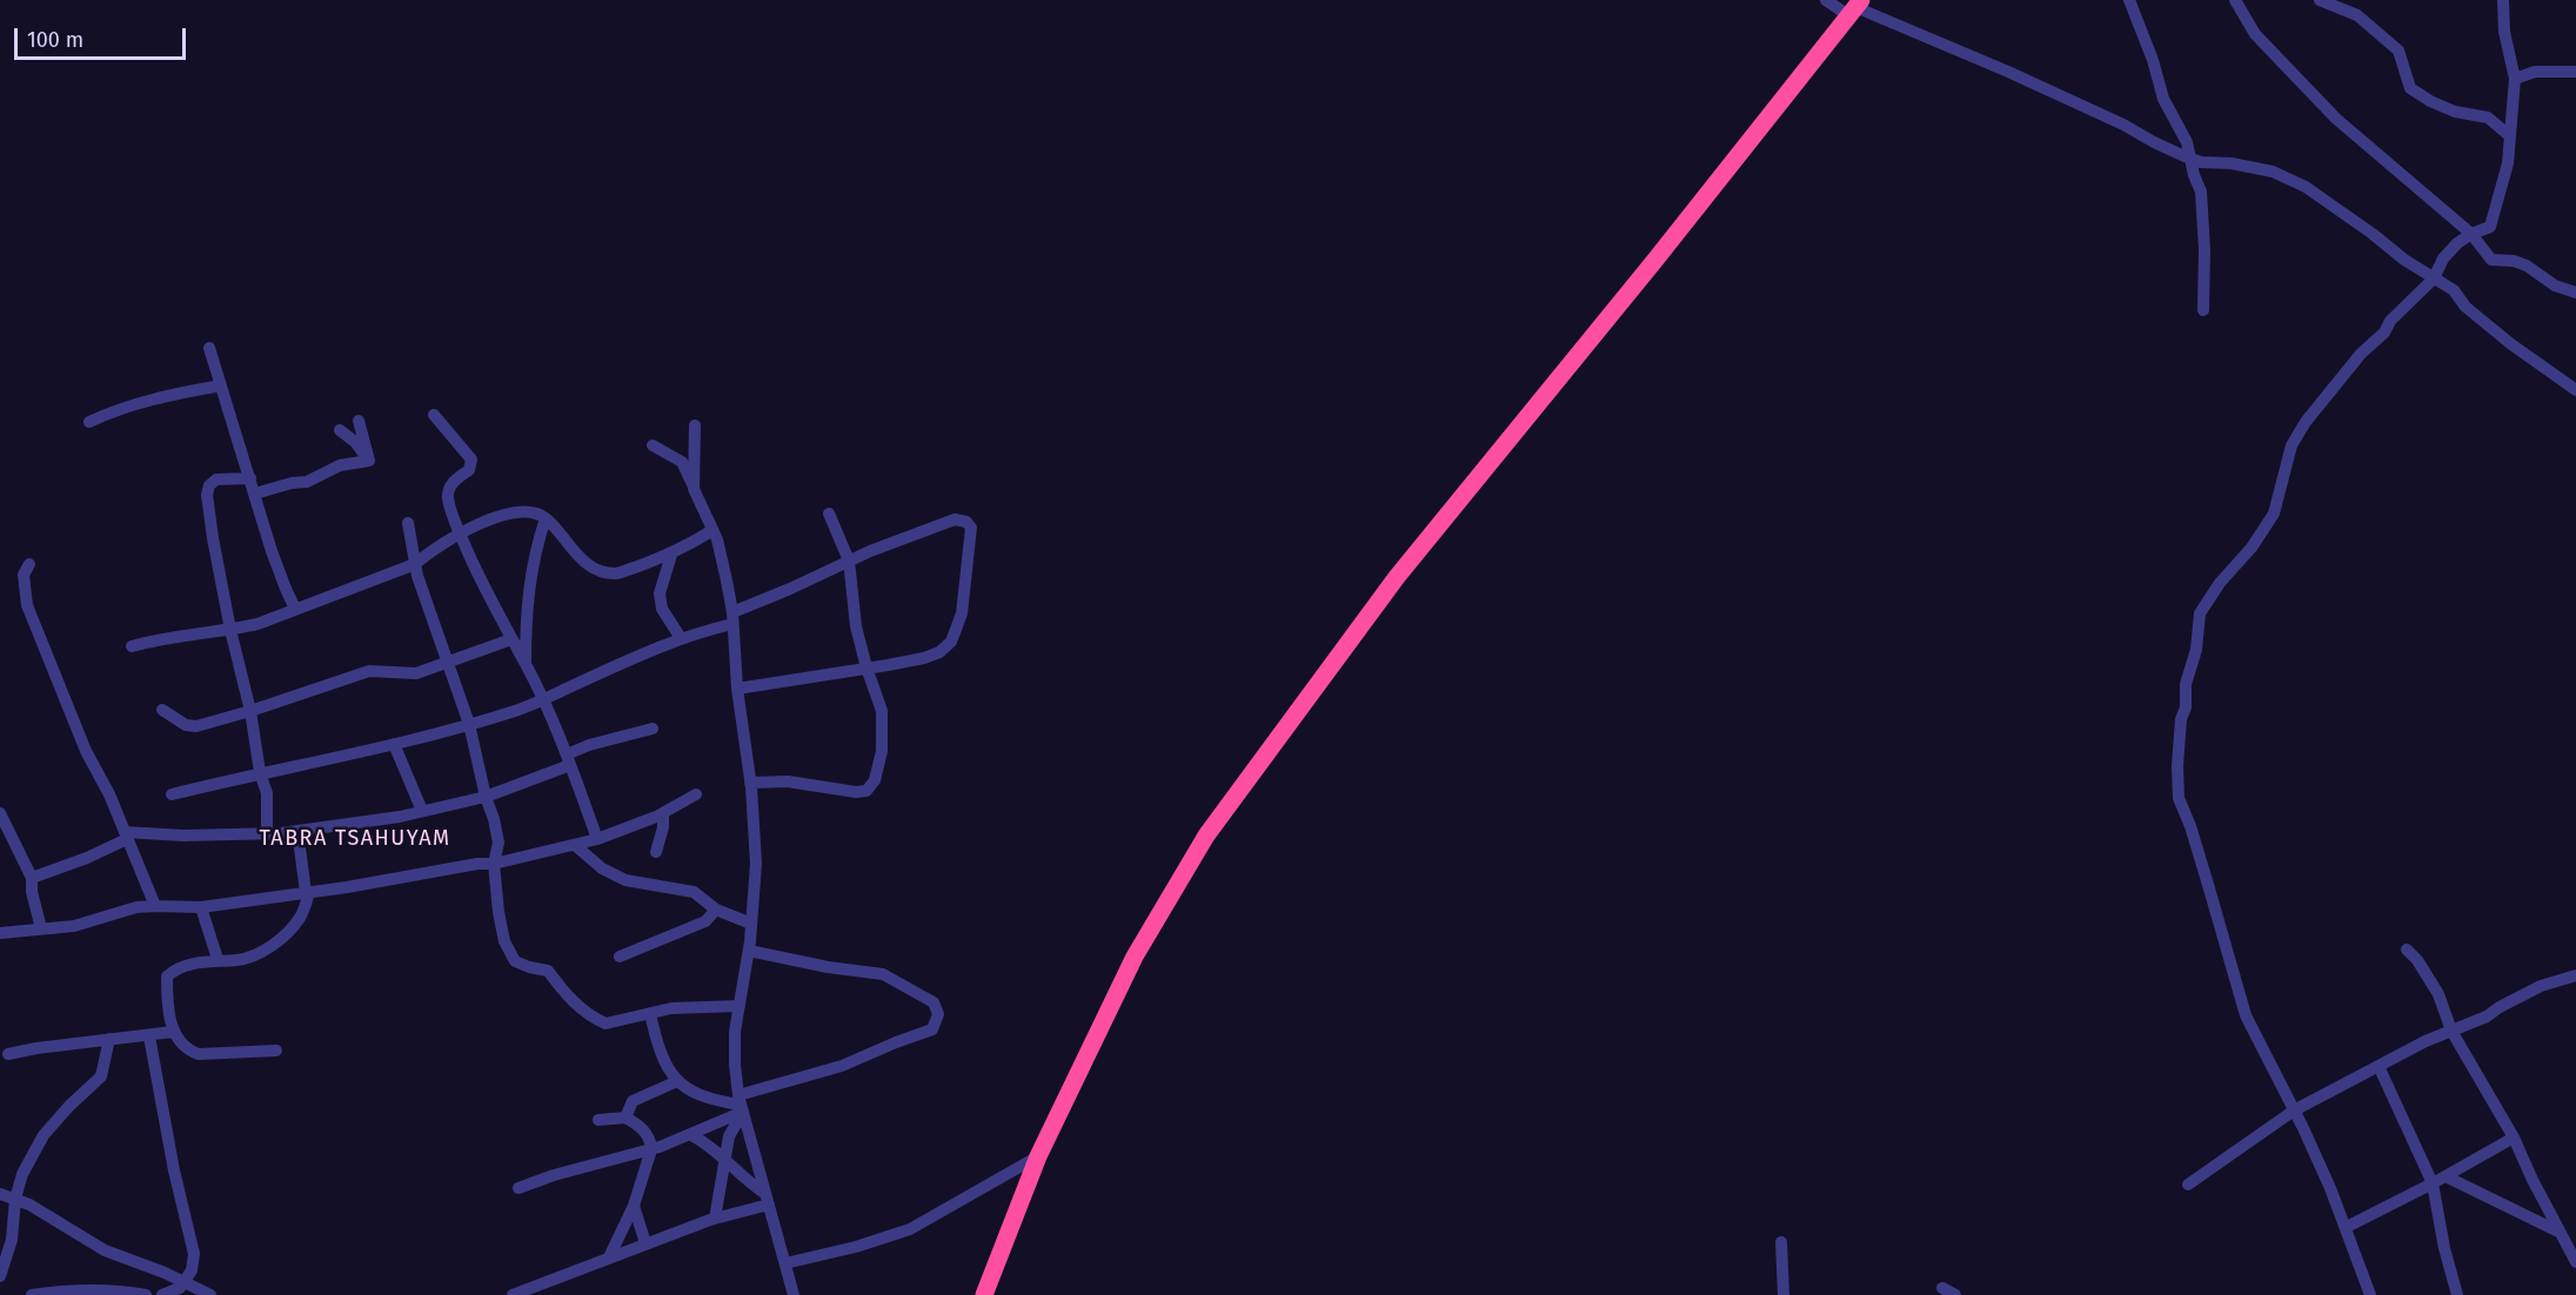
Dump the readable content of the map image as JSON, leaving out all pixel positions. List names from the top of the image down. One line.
{"districts":["TABRA TSAHUYAM"],"scale_bar":"100 m"}
